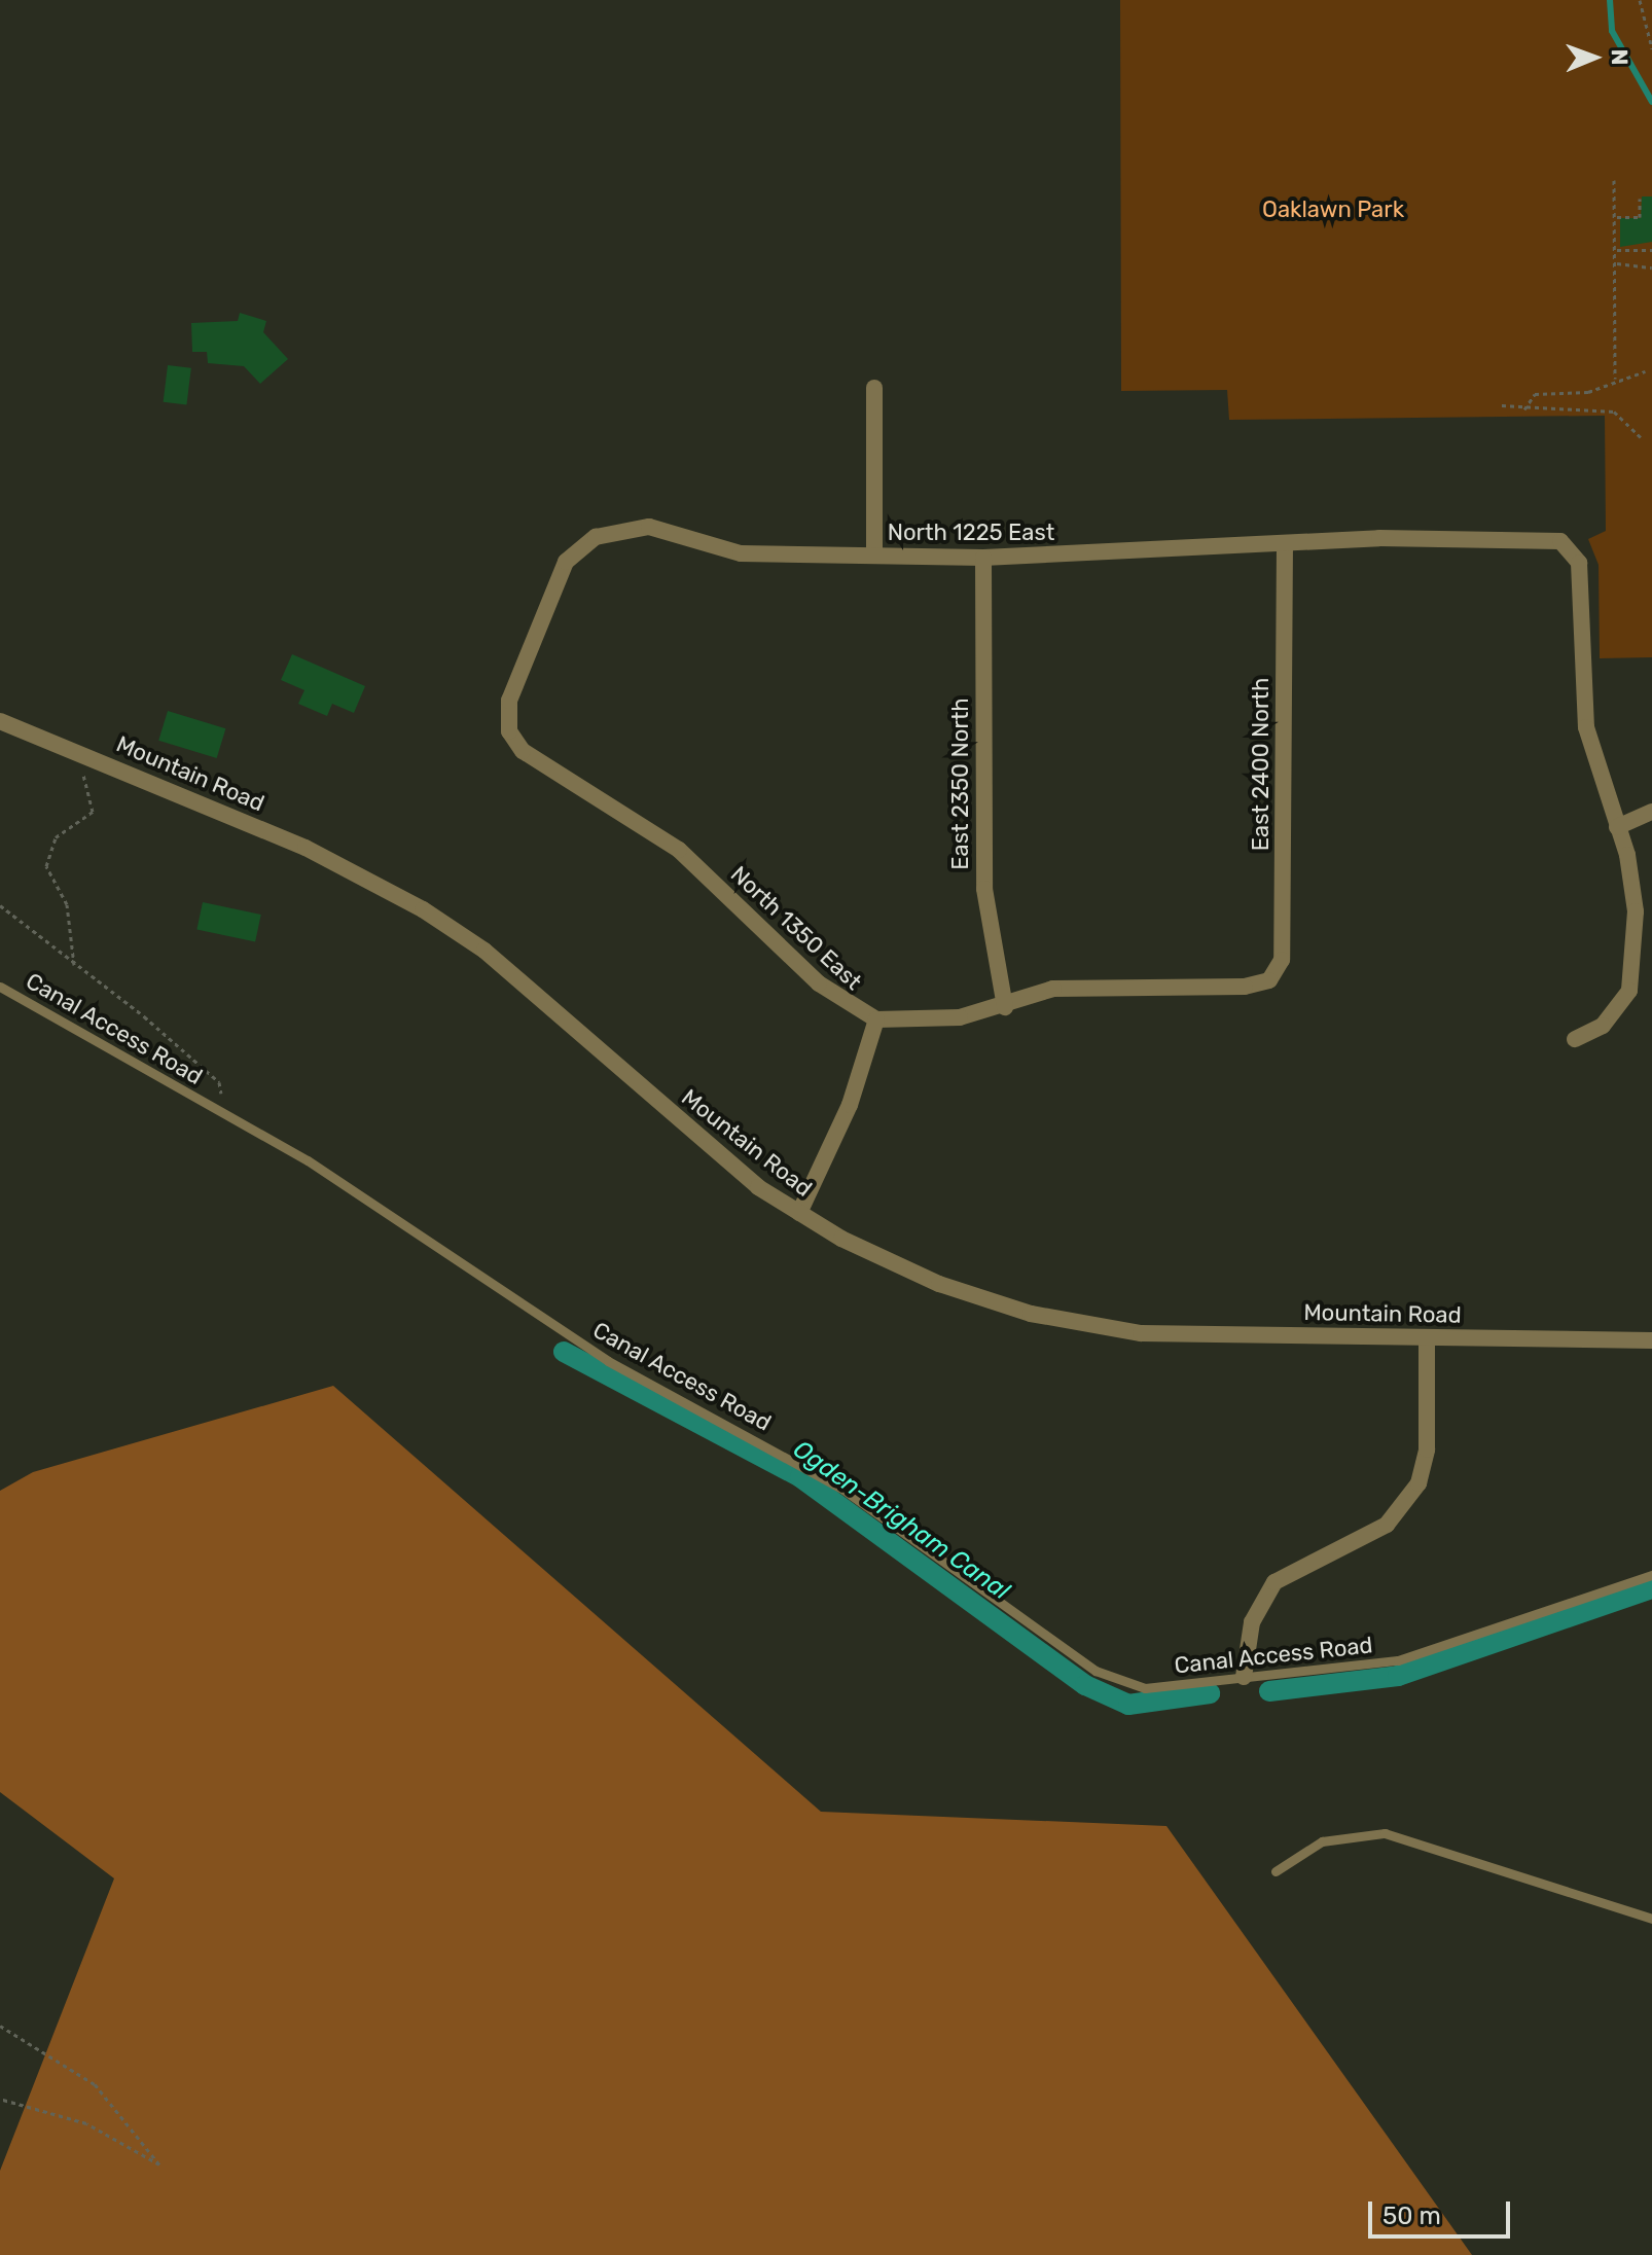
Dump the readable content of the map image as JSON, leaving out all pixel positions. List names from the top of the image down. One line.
{"streets":{"street":["North 1225 East","East 2400 North","Mountain Road","East 2350 North","North 1350 East"],"lane":["Canal Access Road"]},"crossings":[["North 1225 East","East 2400 North"],["North 1225 East","East 2350 North"],["North 1225 East","North 1350 East"],["East 2400 North","North 1350 East"],["East 2350 North","North 1350 East"]],"water":["Ogden-Brigham Canal"],"parks":["Oaklawn Park"],"scale_bar":"50 m","north":"right"}
